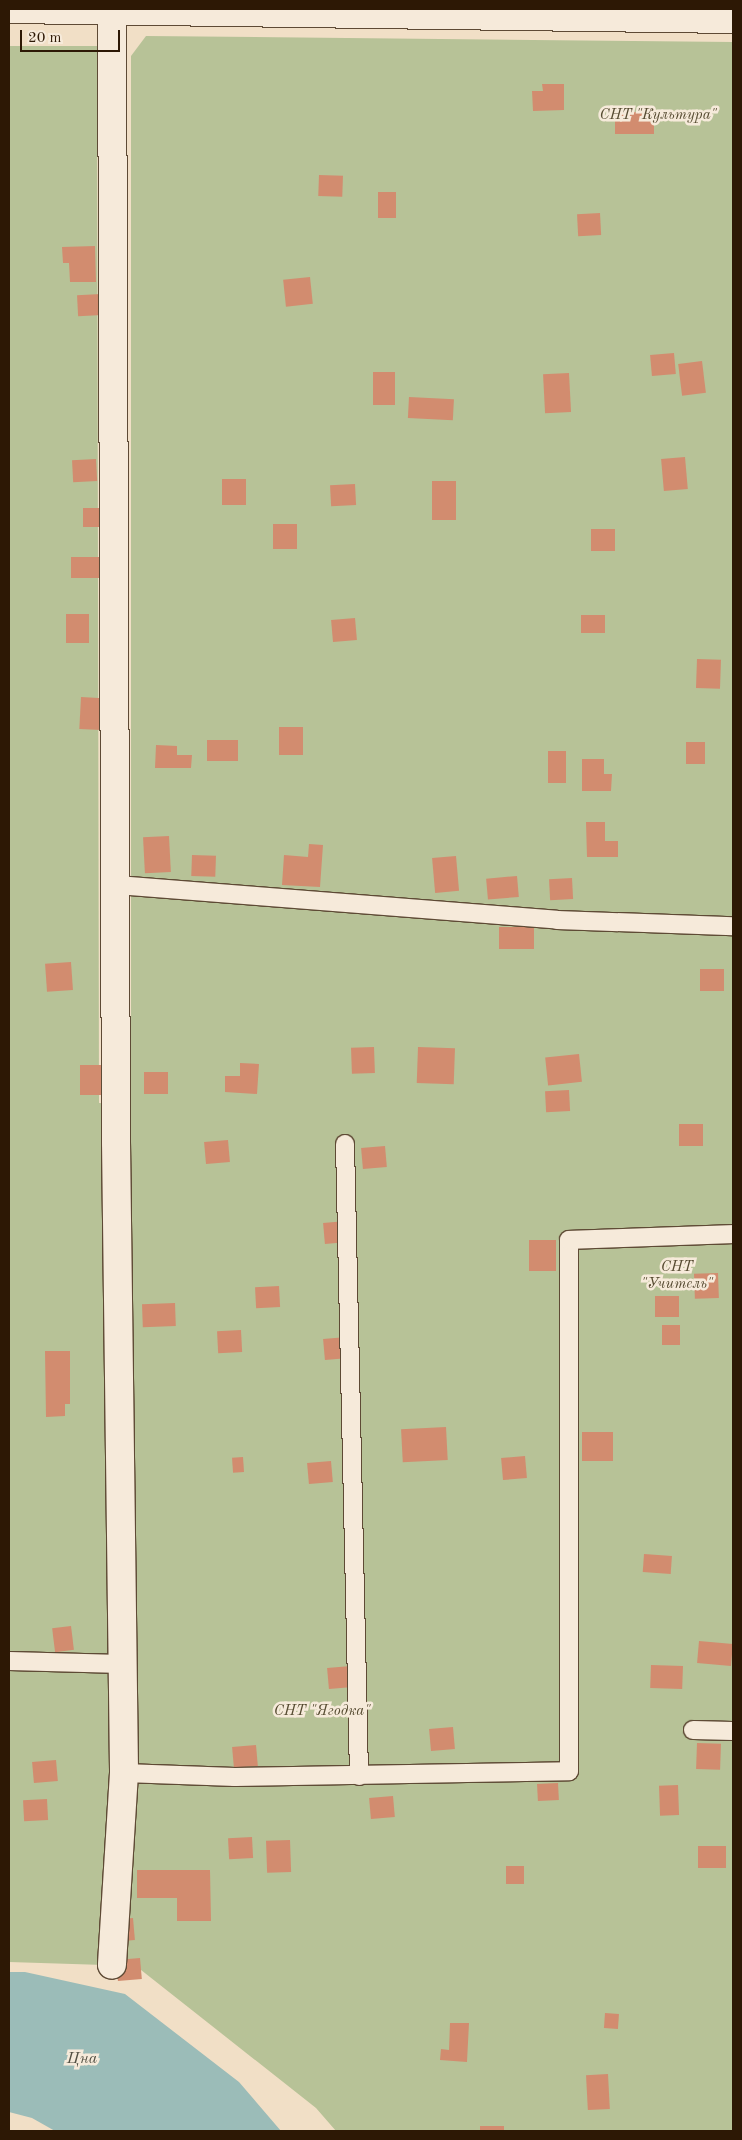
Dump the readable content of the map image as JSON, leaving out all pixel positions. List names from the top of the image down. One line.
{"water":["Цна"],"parks":["СНТ \"Культура\"","СНТ \"Учитель\"","СНТ \"Ягодка\""],"scale_bar":"20 m"}
